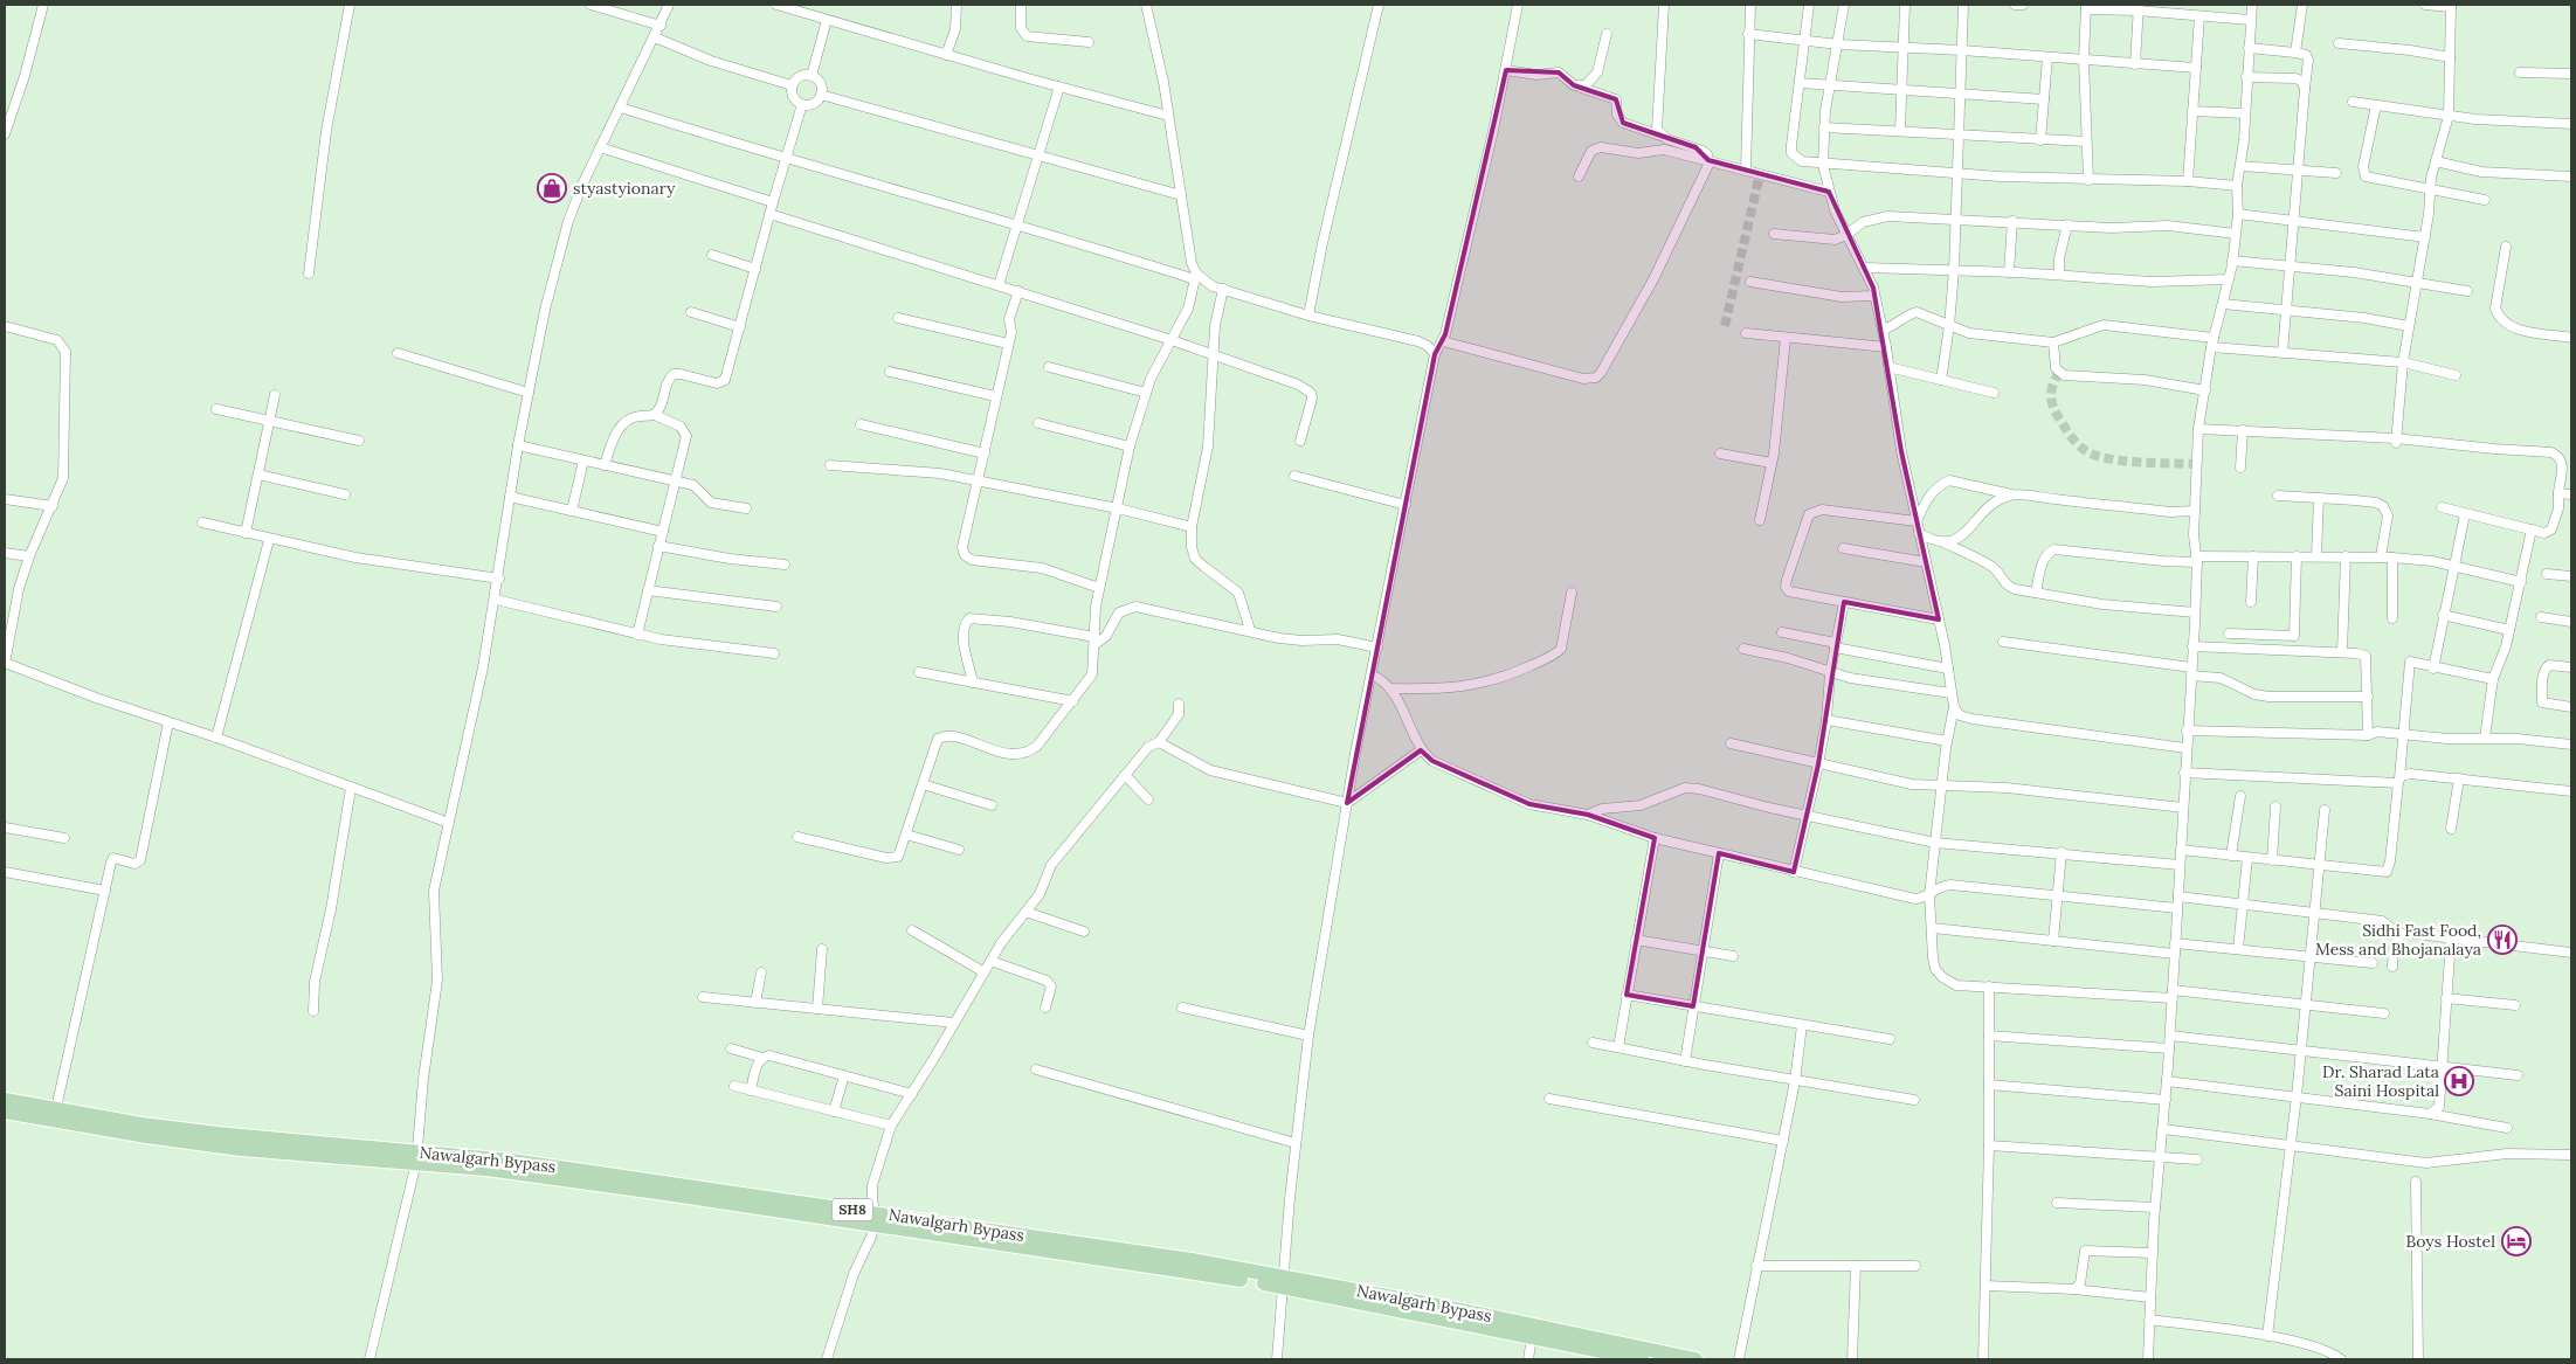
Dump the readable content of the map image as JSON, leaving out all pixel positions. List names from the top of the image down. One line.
{"streets":{"main road":["Nawalgarh Bypass","SH8"]},"places":{"shop":["styastyionary"],"restaurant":["Sidhi Fast Food, Mess and Bhojanalaya"],"hospital":["Dr. Sharad Lata Saini Hospital"],"hotel":["Boys Hostel"]}}
